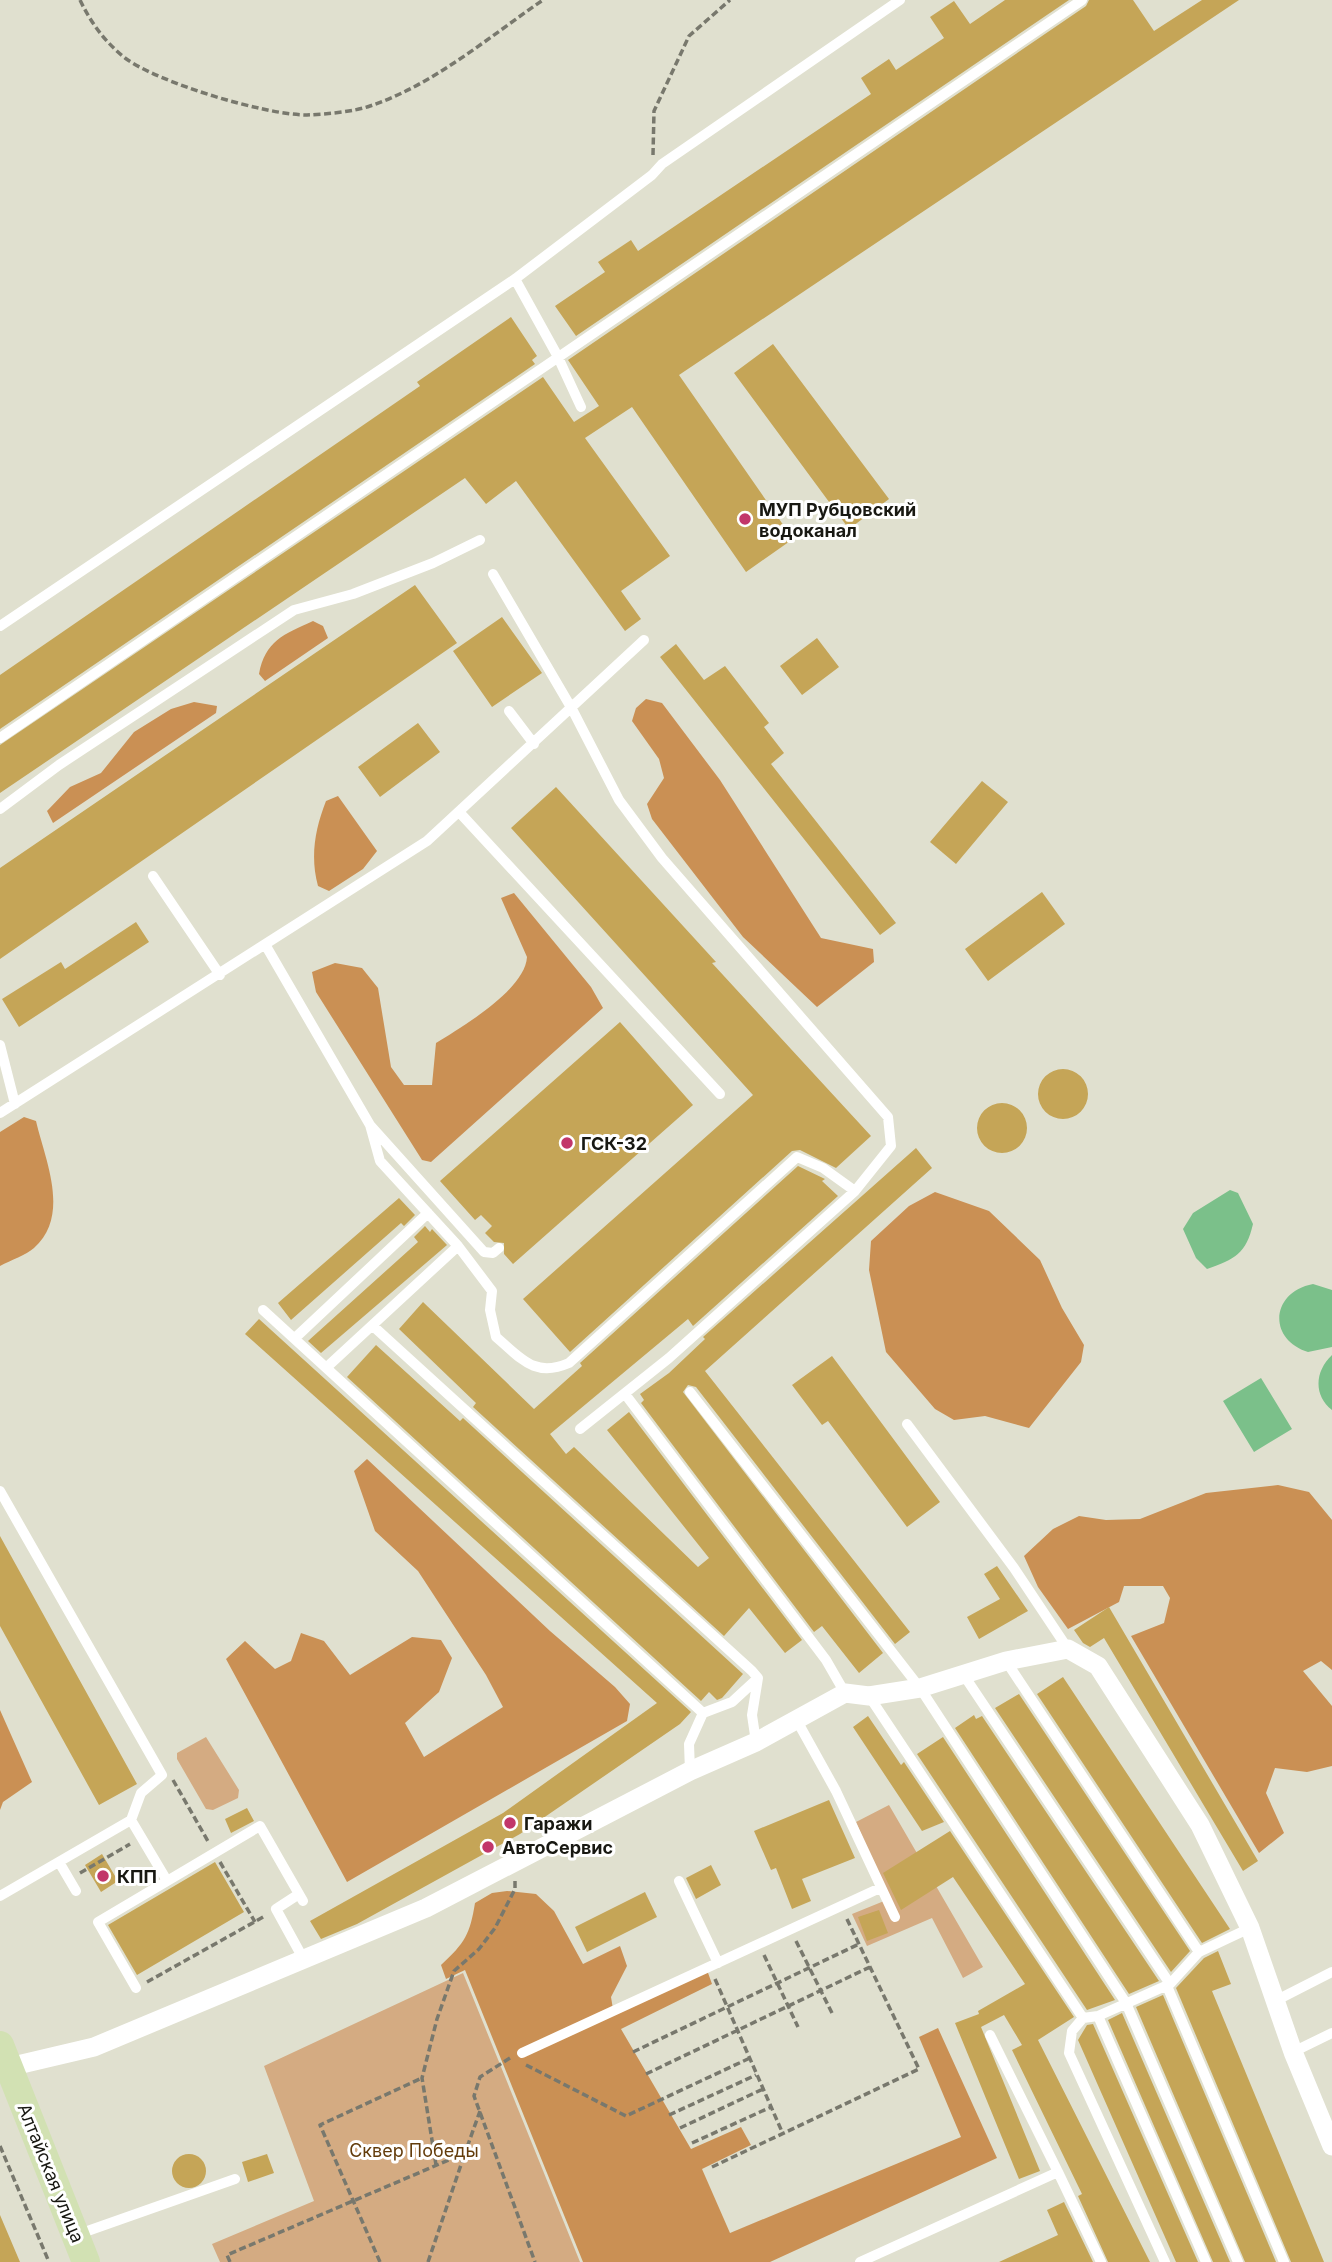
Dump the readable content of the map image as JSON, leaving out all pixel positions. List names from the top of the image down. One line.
{"streets":{"main road":["Алтайская улица"]},"parks":["Сквер Победы"],"places":["МУП Рубцовский водоканал","ГСК-32","Гаражи","АвтоСервис","КПП"]}
